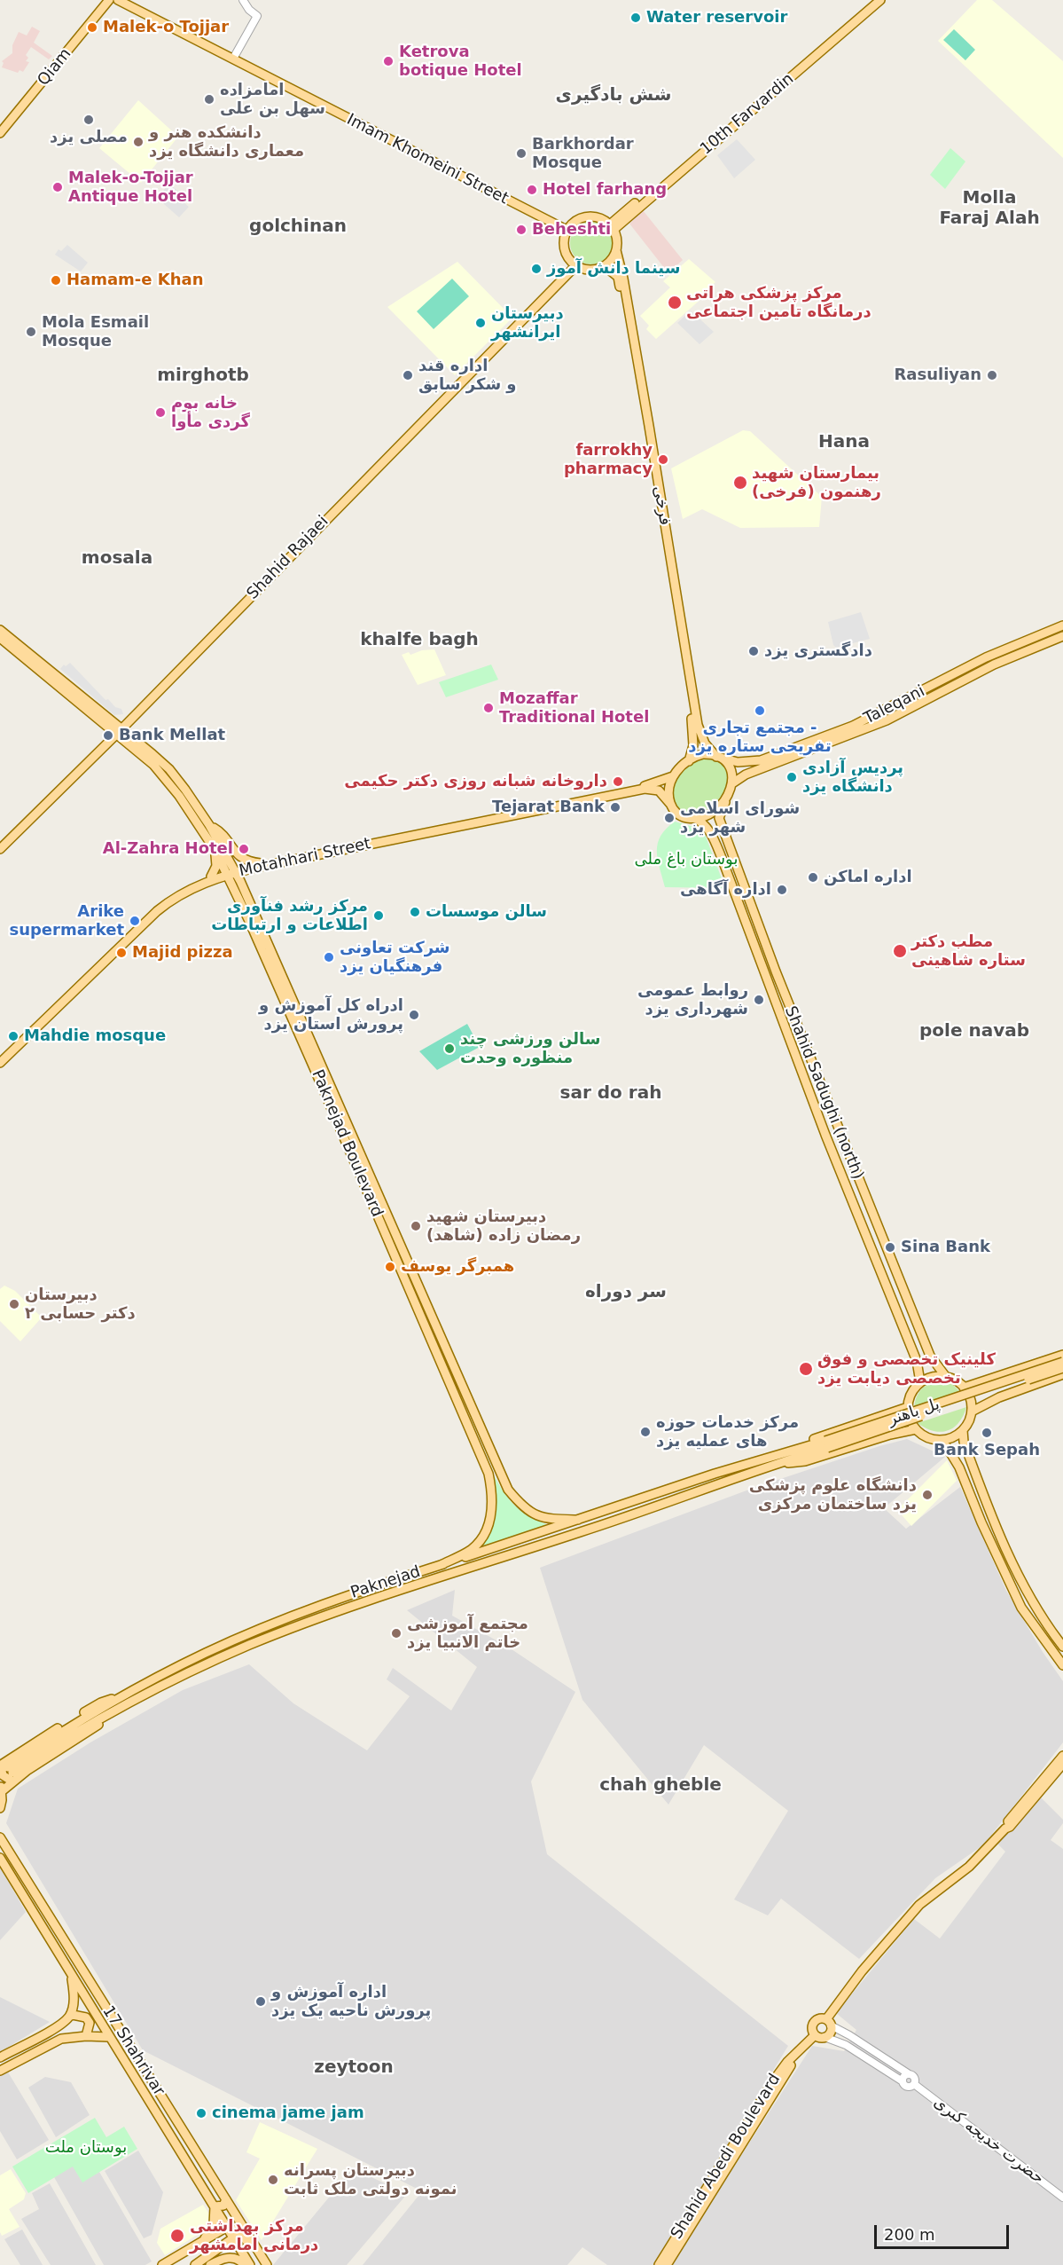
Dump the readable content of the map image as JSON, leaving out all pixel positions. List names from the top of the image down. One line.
{"streets":{"main road":["Qiam","10th Farvardin","Imam Khomeini Street","فرخی","Shahid Rajaei","Taleqani","Motahhari Street","Shahid Sadughi (north)","Paknejad Boulevard","پل باهنر","Paknejad","17 Shahrivar","Shahid Abedi Boulevard"],"street":["حضرت خدیجه کبری"]},"crossings":[["10th Farvardin","Imam Khomeini Street"],["10th Farvardin","فرخی"],["10th Farvardin","Shahid Rajaei"],["Imam Khomeini Street","فرخی"],["Imam Khomeini Street","Shahid Rajaei"],["فرخی","Shahid Rajaei"],["فرخی","Taleqani"],["فرخی","Motahhari Street"],["فرخی","Shahid Sadughi (north)"],["Shahid Rajaei","Paknejad Boulevard"],["Taleqani","Motahhari Street"],["Taleqani","Shahid Sadughi (north)"],["Motahhari Street","Shahid Sadughi (north)"],["Motahhari Street","Paknejad Boulevard"],["Paknejad Boulevard","Paknejad"]],"districts":["شش بادگیری","Molla Faraj Alah","golchinan","mirghotb","Hana","mosala","khalfe bagh","pole navab","sar do rah","سر دوراه","chah gheble","zeytoon"],"parks":["بوستان باغ ملی","بوستان ملت"],"places":["Water reservoir","Malek-o Tojjar","Ketrova botique Hotel","امامزاده سهل بن علی","مصلی یزد","دانشکده هنر و معماری دانشگاه یزد","Barkhordar Mosque","Malek-o-Tojjar Antique Hotel","Hotel farhang","Beheshti","سینما دانش آموز","Hamam-e Khan","مرکز پزشکی هراتی درمانگاه تامین اجتماعی","دبیرستان ایرانشهر","Mola Esmail Mosque","اداره قند و شکر سابق","Rasuliyan","خانه بوم گردی مأوا","farrokhy pharmacy","بیمارستان شهید رهنمون (فرخی)","دادگستری یزد","Mozaffar Traditional Hotel","مجتمع تجاری - تفریحی ستاره یزد","Bank Mellat","پردیس آزادی دانشگاه یزد","داروخانه شبانه روزی دکتر حکیمی","Tejarat Bank","شورای اسلامی شهر یزد","Al-Zahra Hotel","اداره اماکن","اداره آگاهی","سالن موسسات","مرکز رشد فنآوری اطلاعات و ارتباطات","Arike supermarket","مطب دکتر ستاره شاهینی","Majid pizza","شرکت تعاونی فرهنگیان یزد","روابط عمومی شهرداری یزد","ادراه کل آموزش و پرورش استان یزد","Mahdie mosque","سالن ورزشی چند منظوره وحدت","دبیرستان شهید رمضان زاده (شاهد)","Sina Bank","همبرگر یوسف","دبیرستان دکتر حسابی ۲","کلینیک تخصصی و فوق تخصصی دیابت یزد","مرکز خدمات حوزه های عملیه یزد","Bank Sepah","دانشگاه علوم پزشکی یزد ساختمان مرکزی","مجتمع آموزشی خاتم الانبیا یزد","اداره آموزش و پرورش ناحیه یک یزد","cinema jame jam","دبیرستان پسرانه نمونه دولتی ملک ثابت","مرکز بهداشتی درمانی امامشهر"],"scale_bar":"200 m"}
